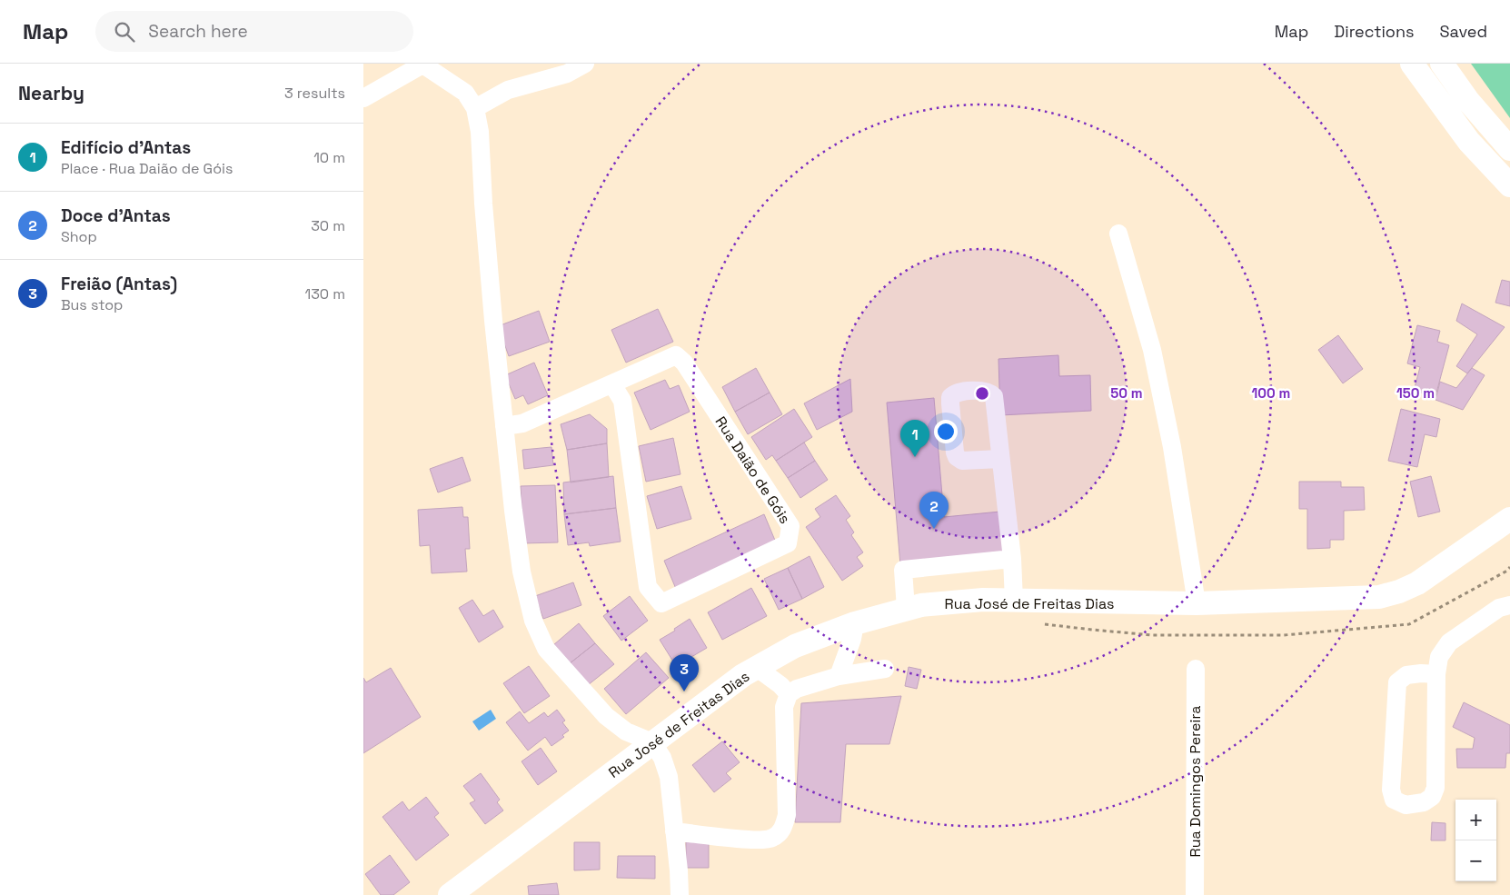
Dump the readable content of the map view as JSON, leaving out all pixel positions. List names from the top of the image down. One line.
{"streets":{"main road":["Rua José de Freitas Dias"],"street":["Rua Daião de Góis","Rua Domingos Pereira"]},"page":{"header":"Map","search":"Search here","nav":["Map","Directions","Saved"],"heading":["Nearby","3 results"],"list":[{"mark":"1","name":"Edifício d'Antas","note":"Place · Rua Daião de Góis","value":"10 m"},{"mark":"2","name":"Doce d'Antas","note":"Shop","value":"30 m"},{"mark":"3","name":"Freião (Antas)","note":"Bus stop","value":"130 m"}],"pins":["1","2","3"],"map_buttons":["+","−"]},"rings":["50 m","100 m","150 m"]}
